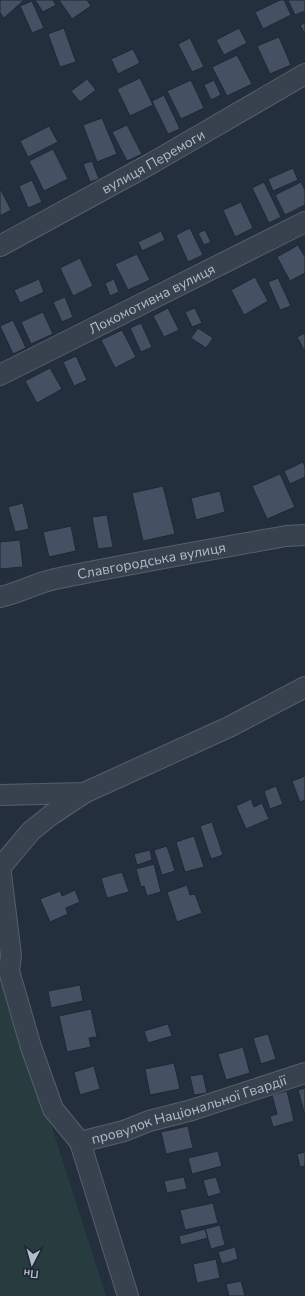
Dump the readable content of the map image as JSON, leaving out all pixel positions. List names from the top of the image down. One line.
{"streets":{"street":["вулиця Перемоги","Локомотивна вулиця","Славгородська вулиця","провулок Національної Гвардії"]},"north":"bottom"}
